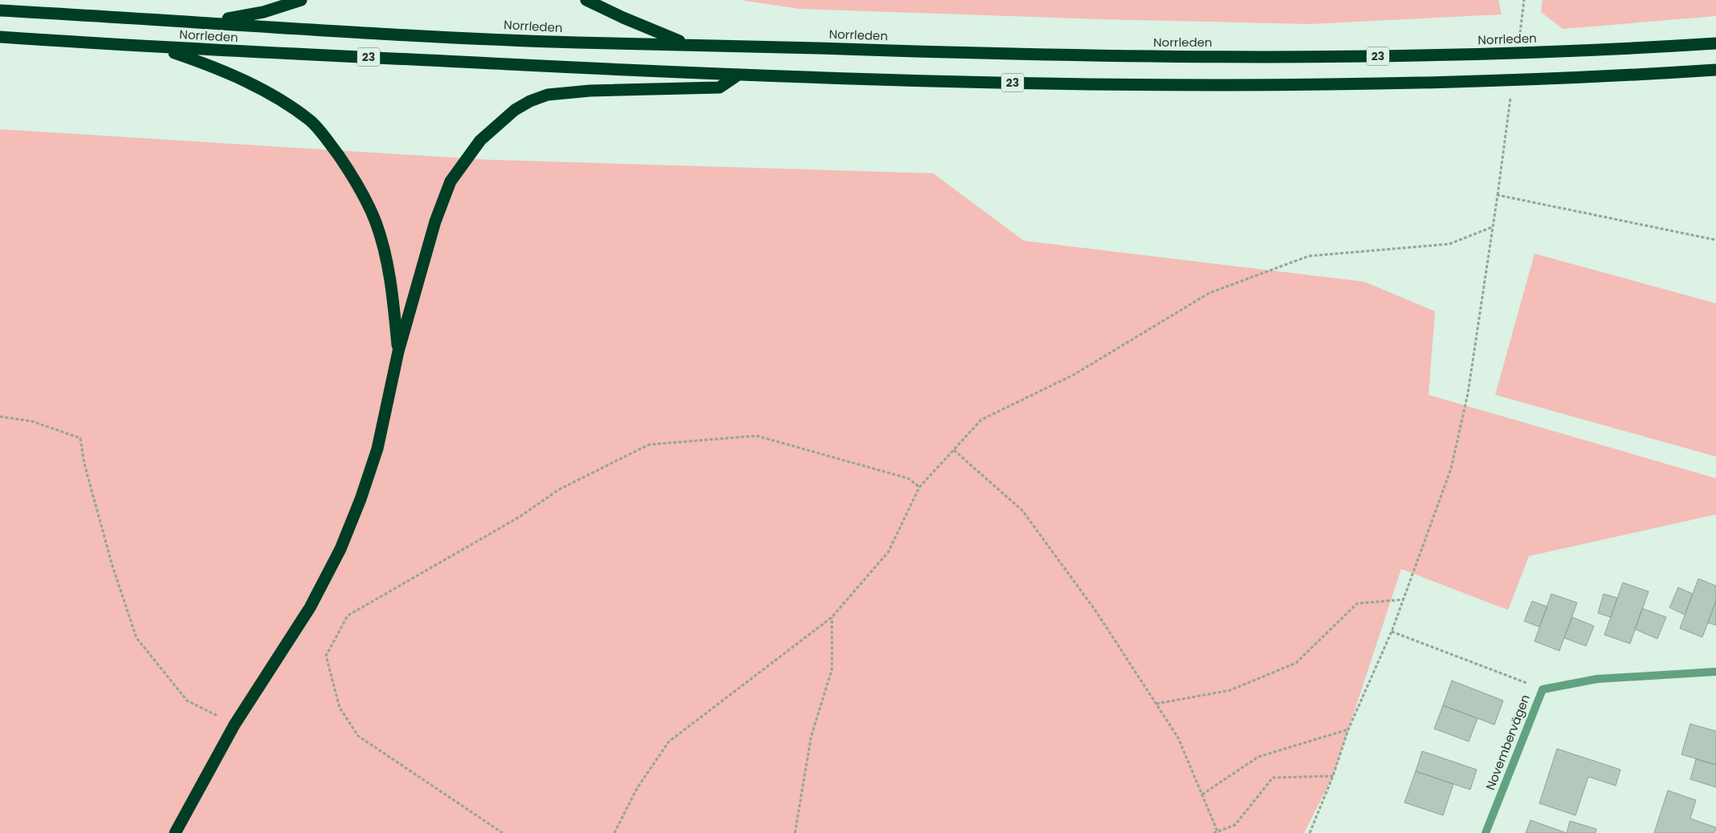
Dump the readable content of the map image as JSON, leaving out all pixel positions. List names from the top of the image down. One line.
{"streets":{"highway":["Norrleden","23"],"street":["Novembervägen"]}}
